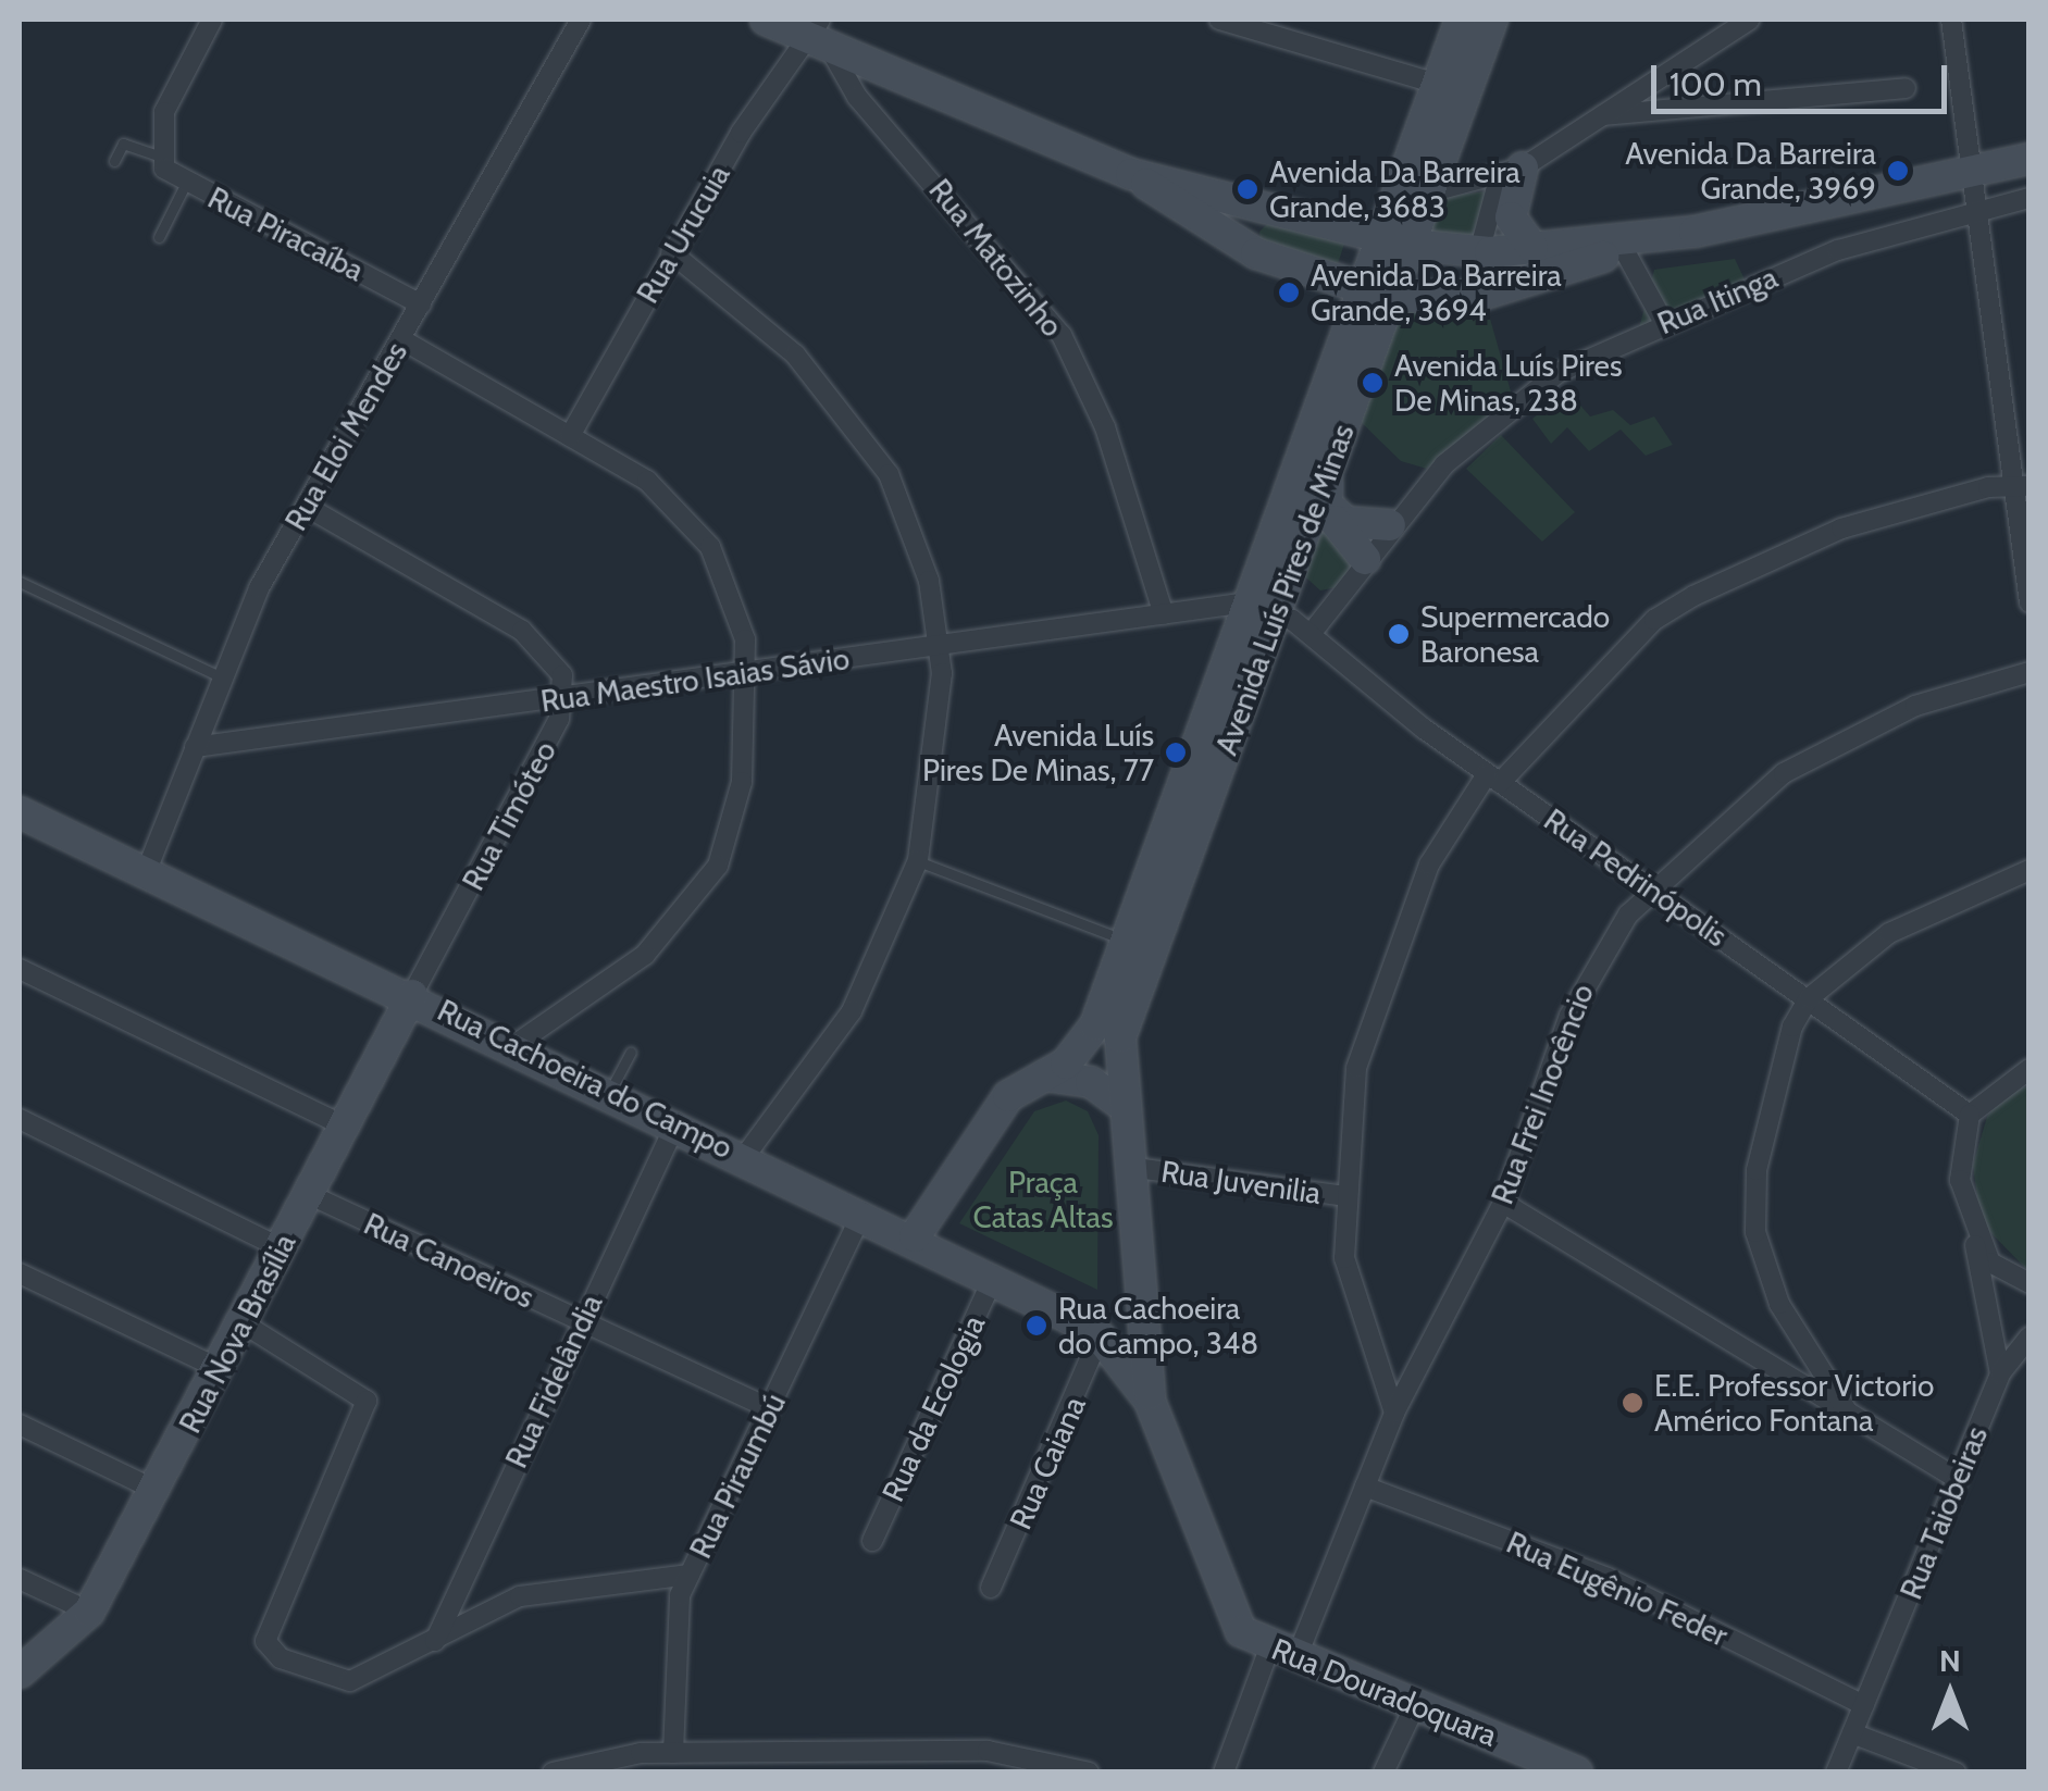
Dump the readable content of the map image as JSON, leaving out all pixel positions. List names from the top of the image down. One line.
{"streets":{"main road":["Avenida Luís Pires de Minas","Rua Cachoeira do Campo","Rua Nova Brasília","Rua Douradoquara"],"street":["Rua Piracaíba","Rua Urucuia","Rua Matozinho","Rua Itinga","Rua Eloi Mendes","Rua Maestro Isaias Sávio","Rua Timóteo","Rua Pedrinópolis","Rua Frei Inocêncio","Rua Juvenilia","Rua Canoeiros","Rua Fidelândia","Rua da Ecologia","Rua Caiana","Rua Piraumbú","Rua Taiobeiras","Rua Eugênio Feder"]},"crossings":[["Rua Piracaíba","Rua Eloi Mendes"],["Rua Urucuia","Rua Matozinho"],["Rua Matozinho","Rua Maestro Isaias Sávio"],["Rua Itinga","Rua Pedrinópolis"],["Rua Eloi Mendes","Rua Maestro Isaias Sávio"],["Rua Eloi Mendes","Rua Cachoeira do Campo"],["Avenida Luís Pires de Minas","Rua Maestro Isaias Sávio"],["Avenida Luís Pires de Minas","Rua Pedrinópolis"],["Rua Maestro Isaias Sávio","Rua Timóteo"],["Rua Maestro Isaias Sávio","Rua Pedrinópolis"],["Rua Timóteo","Rua Cachoeira do Campo"],["Rua Timóteo","Rua Nova Brasília"],["Rua Pedrinópolis","Rua Frei Inocêncio"],["Rua Cachoeira do Campo","Rua Nova Brasília"],["Rua Cachoeira do Campo","Rua Fidelândia"],["Rua Cachoeira do Campo","Rua da Ecologia"],["Rua Cachoeira do Campo","Rua Caiana"],["Rua Cachoeira do Campo","Rua Piraumbú"],["Rua Cachoeira do Campo","Rua Douradoquara"],["Rua Frei Inocêncio","Rua Eugênio Feder"],["Rua Frei Inocêncio","Rua Douradoquara"],["Rua Canoeiros","Rua Nova Brasília"],["Rua Canoeiros","Rua Fidelândia"],["Rua Canoeiros","Rua Piraumbú"],["Rua Caiana","Rua Douradoquara"],["Rua Taiobeiras","Rua Eugênio Feder"]],"parks":["Praça Catas Altas"],"places":["Avenida Da Barreira Grande, 3969","Avenida Da Barreira Grande, 3683","Avenida Da Barreira Grande, 3694","Avenida Luís Pires De Minas, 238","Supermercado Baronesa","Avenida Luís Pires De Minas, 77","Rua Cachoeira do Campo, 348","E.E. Professor Victorio Américo Fontana"],"scale_bar":"100 m","north":"top"}
